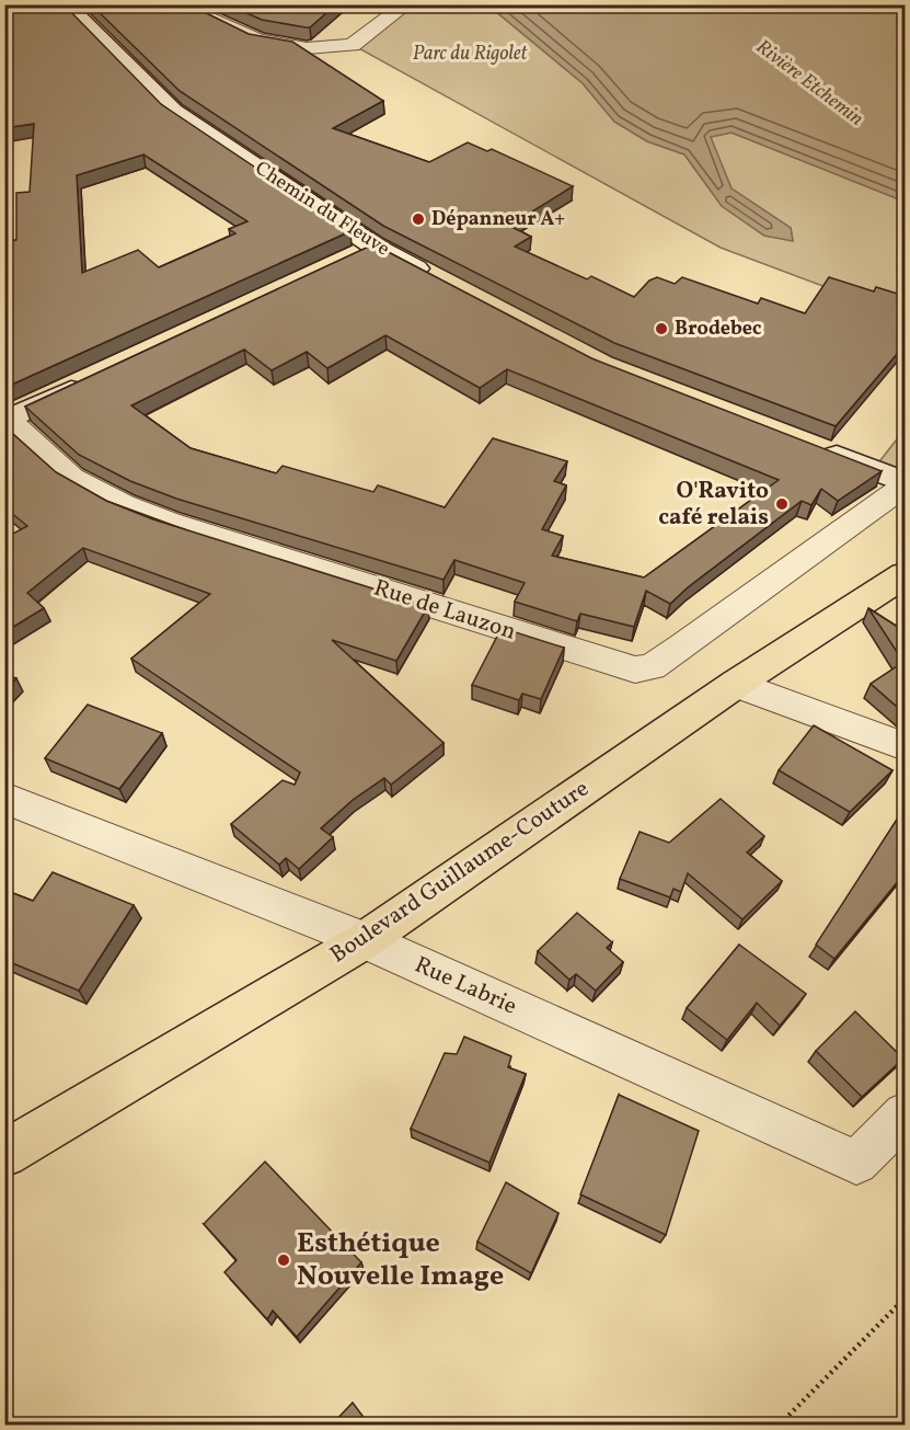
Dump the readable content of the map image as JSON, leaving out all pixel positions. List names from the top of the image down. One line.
{"streets":{"main road":["Boulevard Guillaume-Couture"],"street":["Chemin du Fleuve","Rue de Lauzon","Rue Labrie"]},"crossings":[["Boulevard Guillaume-Couture","Rue Labrie"]],"water":["Rivière Etchemin"],"parks":["Parc du Rigolet"],"places":["Dépanneur A+","Brodebec","O'Ravito café relais","Esthétique Nouvelle Image"]}
